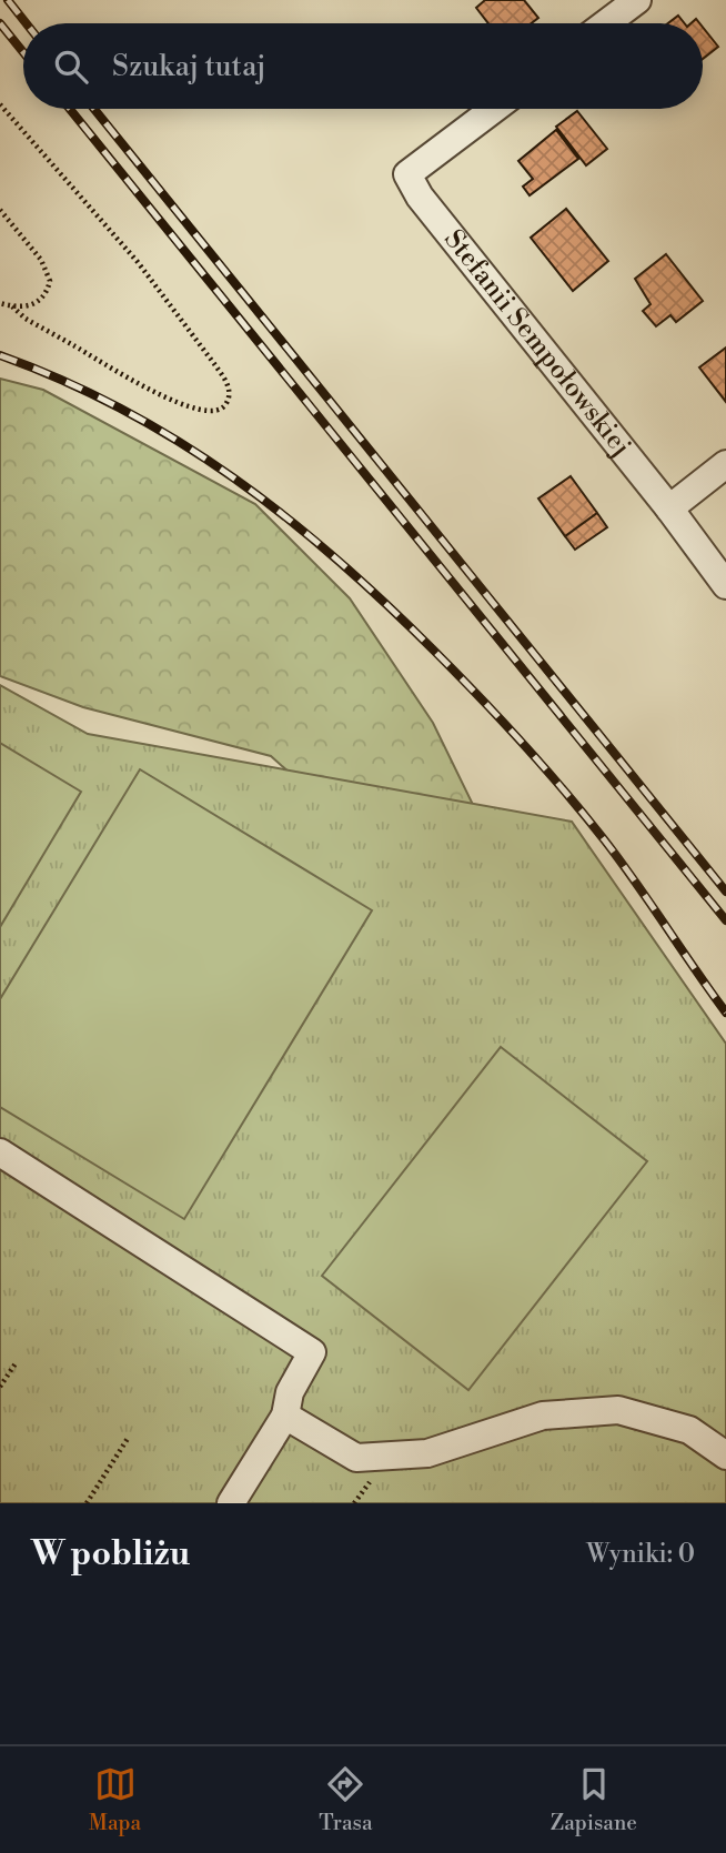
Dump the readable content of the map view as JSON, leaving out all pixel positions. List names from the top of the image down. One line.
{"streets":{"street":["Stefanii Sempołowskiej"]},"page":{"search":"Szukaj tutaj","heading":["W pobliżu","Wyniki: 0"],"nav":["Mapa","Trasa","Zapisane"]}}
